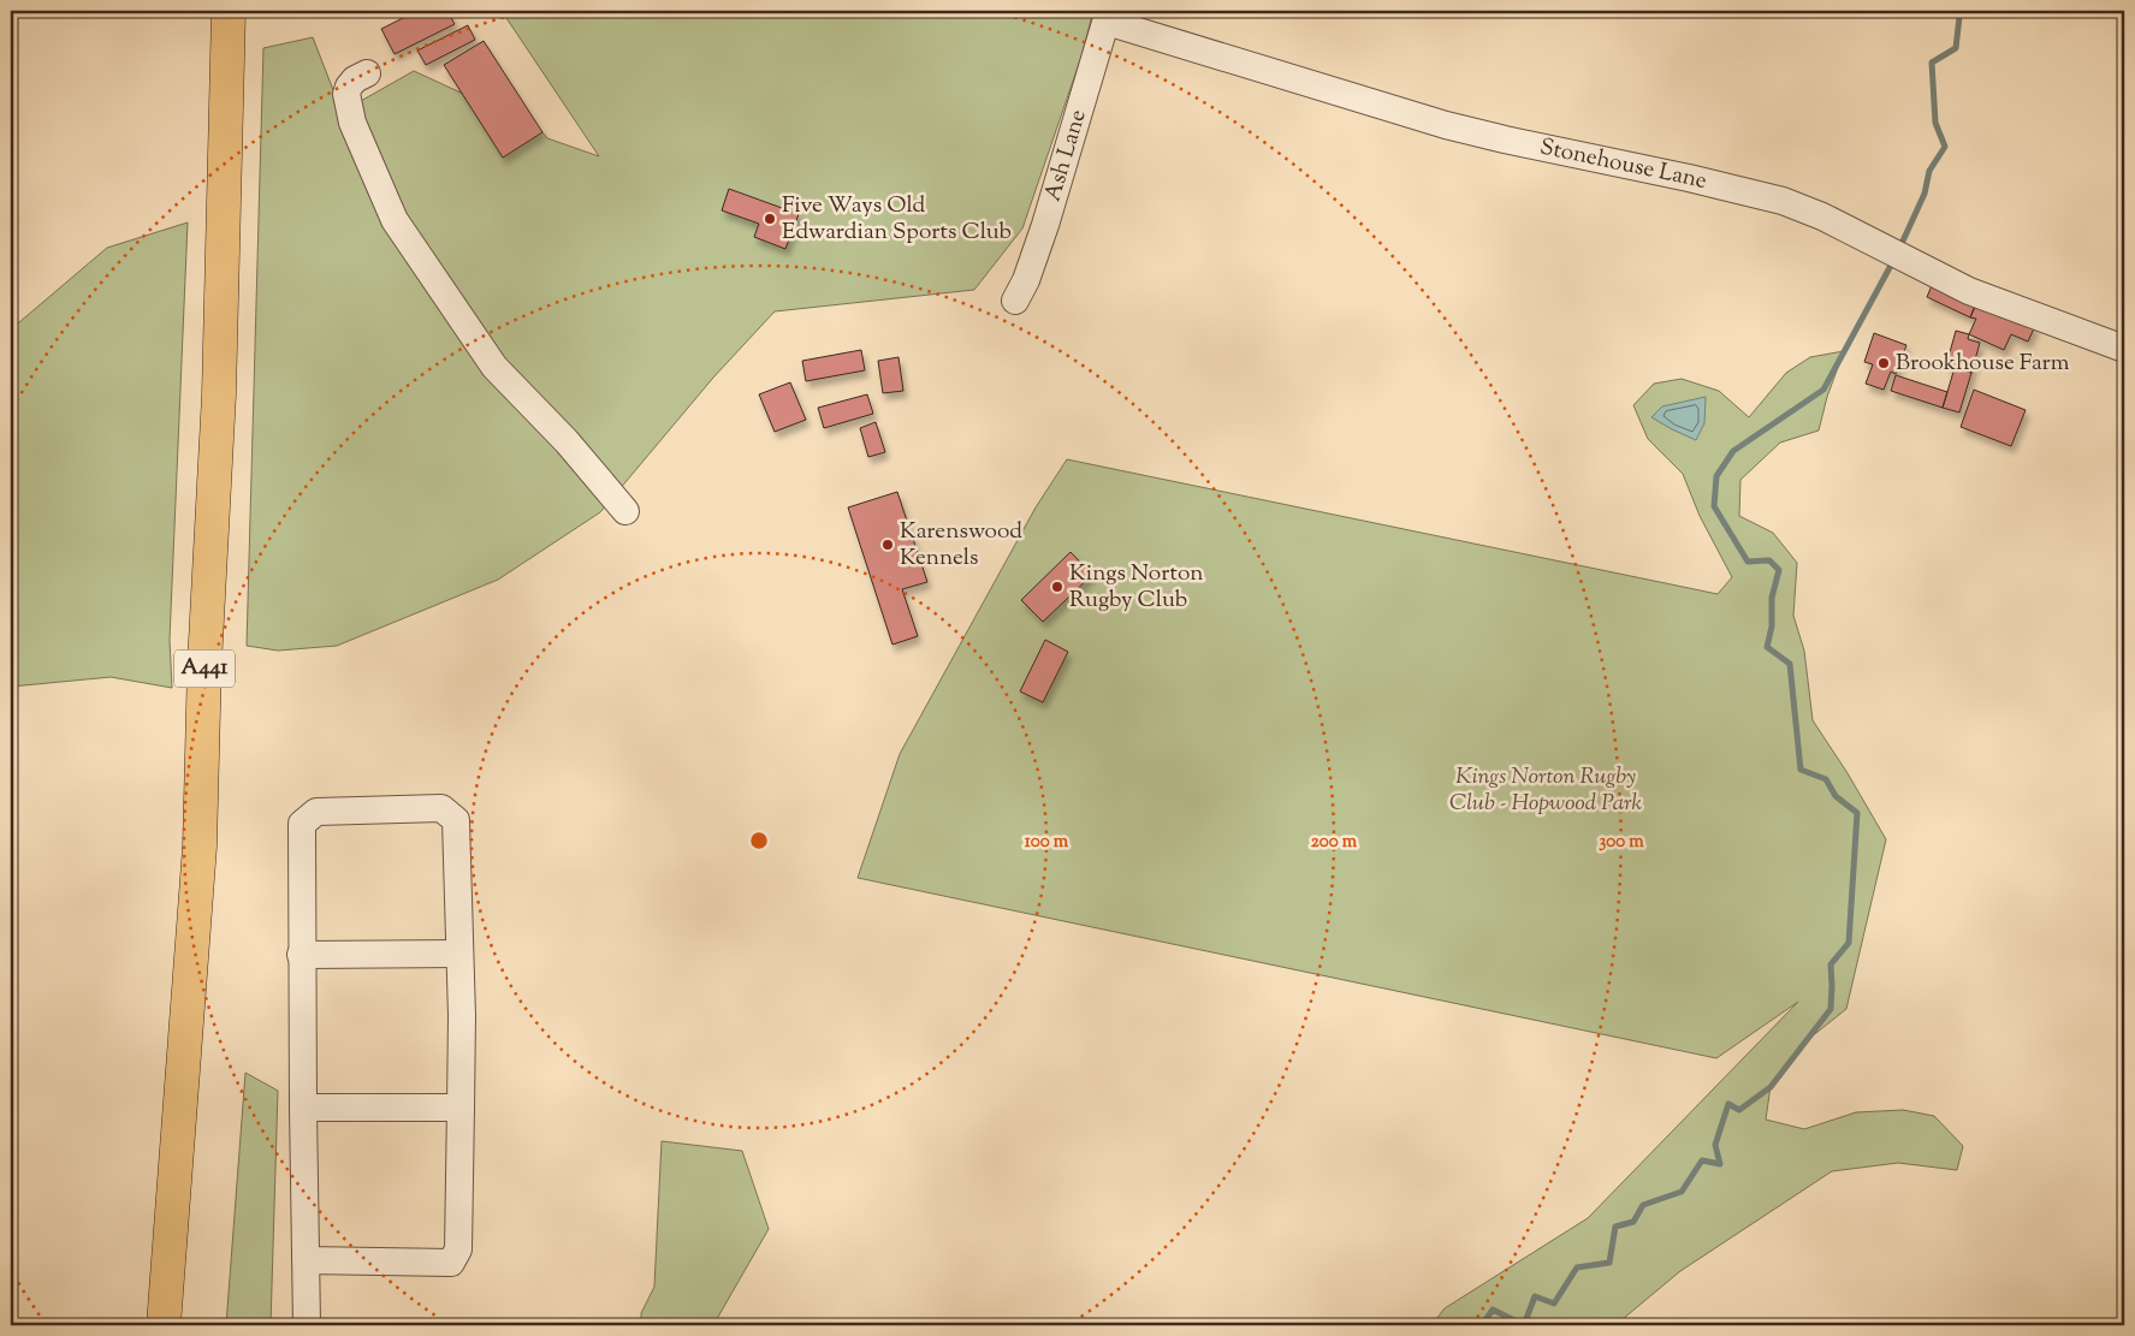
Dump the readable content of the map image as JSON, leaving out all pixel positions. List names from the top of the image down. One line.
{"streets":{"highway":["A441"],"street":["Ash Lane","Stonehouse Lane"]},"crossings":[["Ash Lane","Stonehouse Lane"]],"parks":["Kings Norton Rugby Club - Hopwood Park"],"places":["Five Ways Old Edwardian Sports Club","Brookhouse Farm","Karenswood Kennels","Kings Norton Rugby Club"],"rings":["100 m","200 m","300 m"]}
